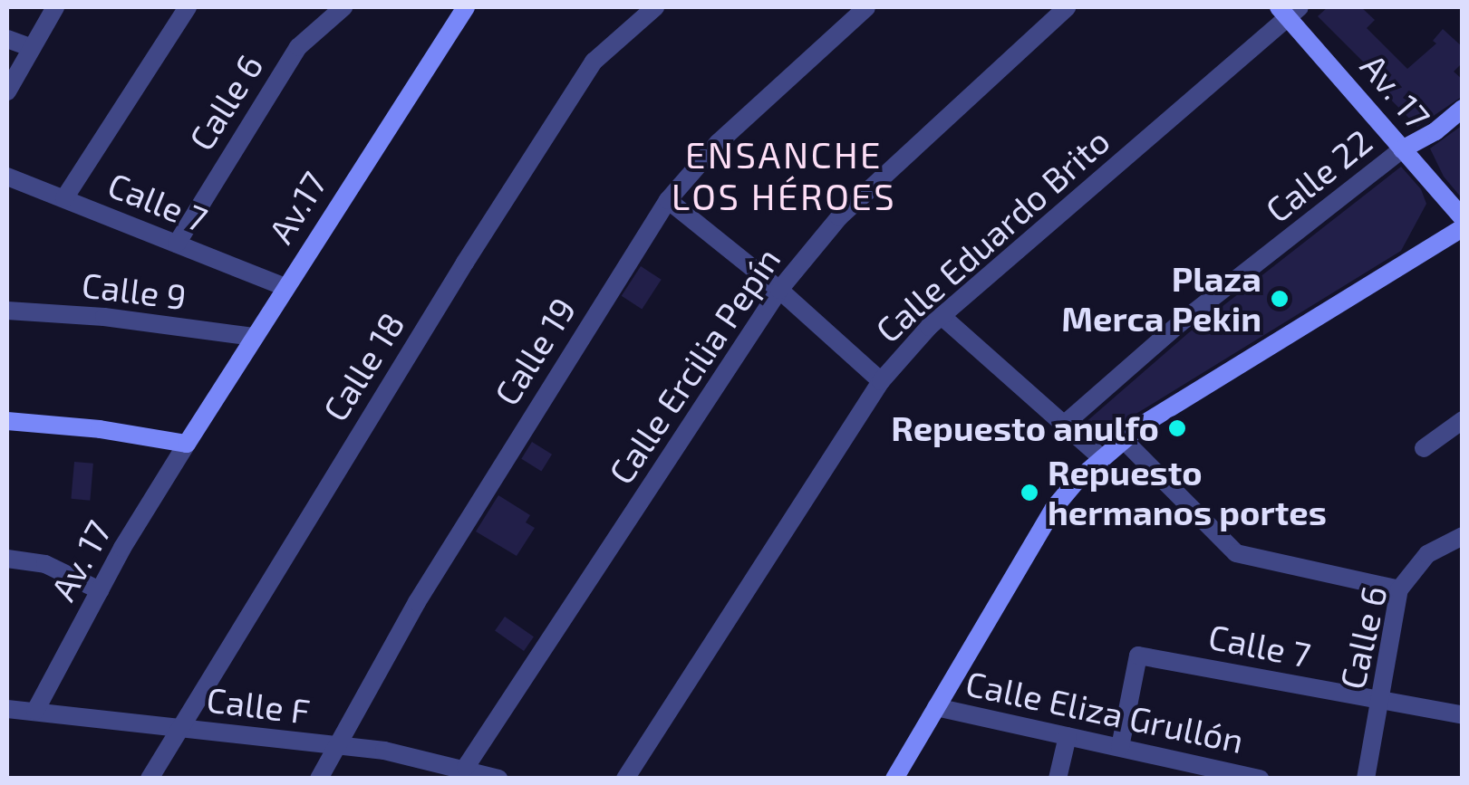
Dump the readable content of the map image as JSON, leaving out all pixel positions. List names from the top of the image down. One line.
{"streets":{"main road":["Av. 17","Av.17"],"street":["Calle 6","Calle 22","Calle 7","Calle Eduardo Brito","Calle 9","Calle 19","Calle Ercilia Pepín","Calle 18","Calle F","Calle Eliza Grullón"]},"crossings":[["Av. 17","Calle 22"],["Av. 17","Av.17"],["Av. 17","Calle Eduardo Brito"],["Av. 17","Calle F"],["Calle 6","Calle 7"],["Calle 7","Av.17"],["Calle 7","Calle Eliza Grullón"],["Av.17","Calle 9"],["Calle 19","Calle F"],["Calle Ercilia Pepín","Calle F"],["Calle 18","Calle F"]],"districts":["ENSANCHE LOS HÉROES"],"places":["Plaza Merca Pekin","Repuesto anulfo","Repuesto hermanos portes"]}
